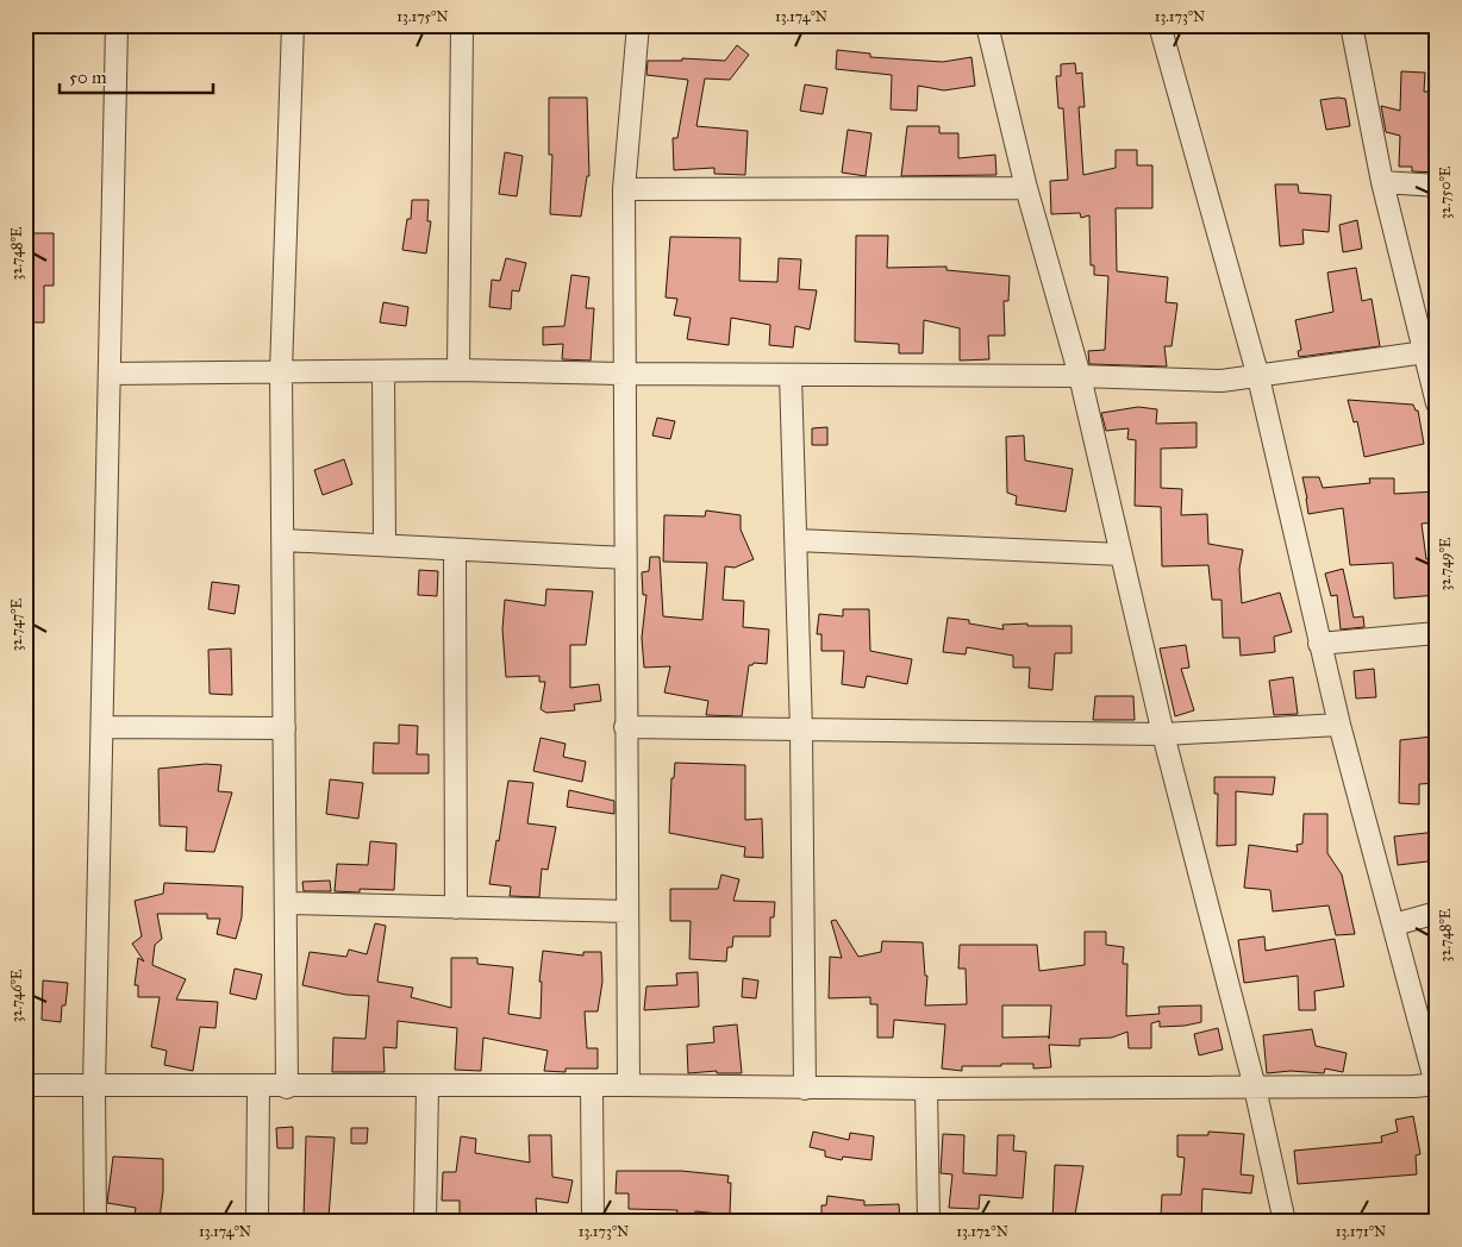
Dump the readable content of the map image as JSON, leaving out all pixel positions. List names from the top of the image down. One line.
{"scale_bar":"50 m","coordinates":["13.175°N","13.174°N","13.173°N","32.750°E","32.748°E","32.749°E","32.747°E","32.746°E","13.172°N","13.171°N"]}
